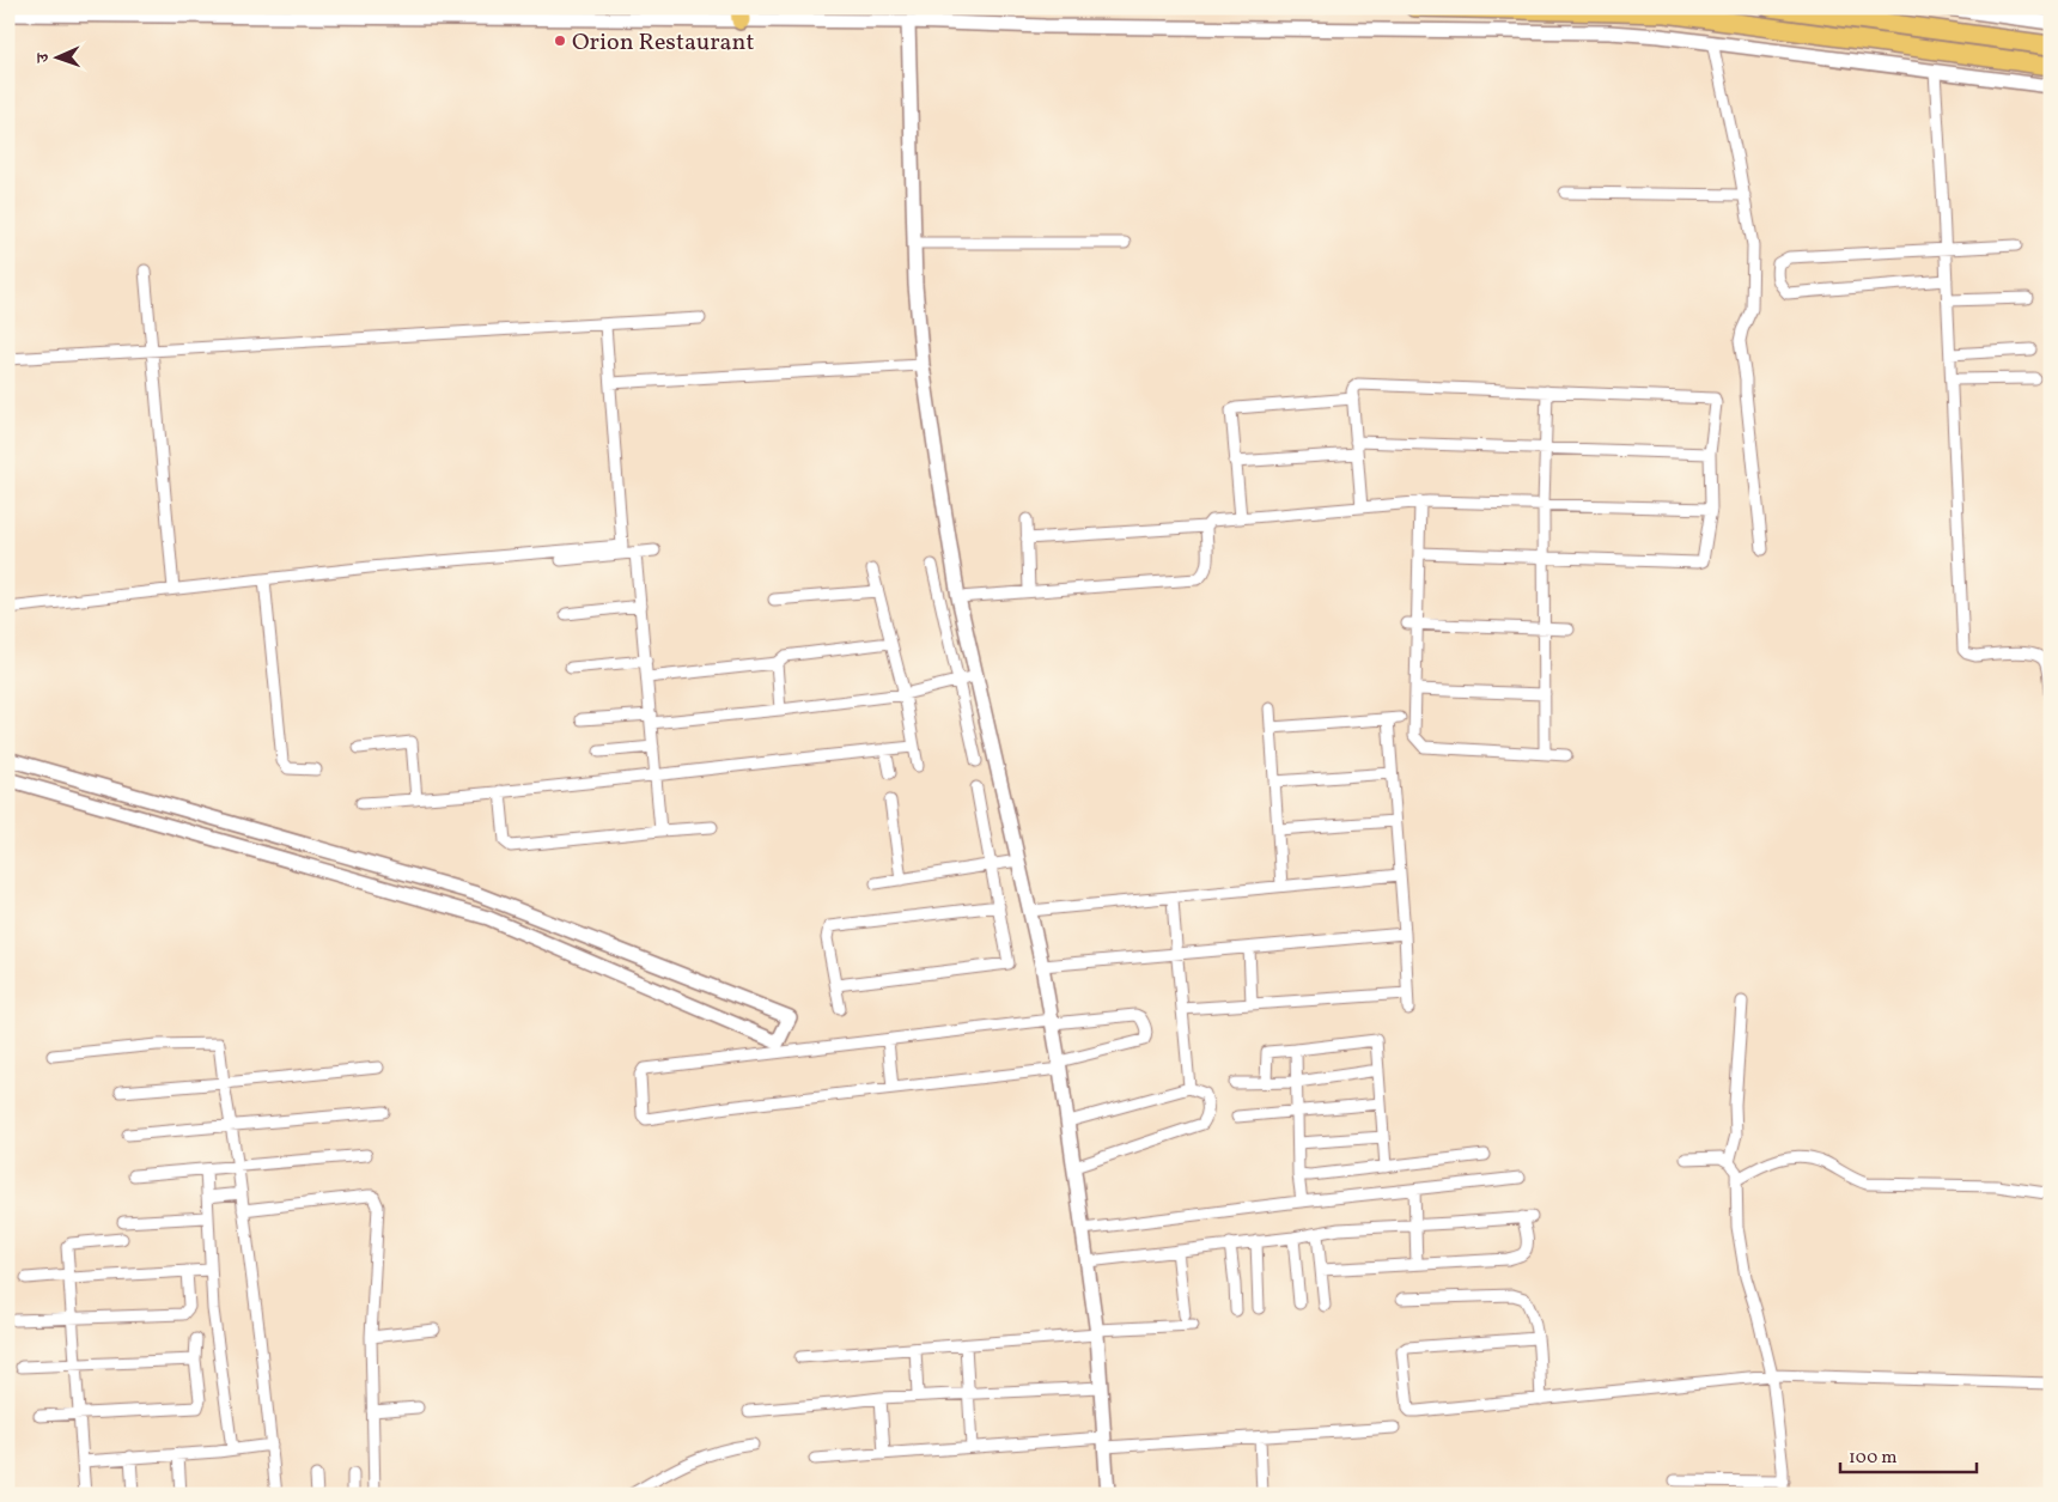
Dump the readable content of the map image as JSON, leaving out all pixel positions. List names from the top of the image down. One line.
{"places":["Orion Restaurant"],"scale_bar":"100 m","north":"left"}
